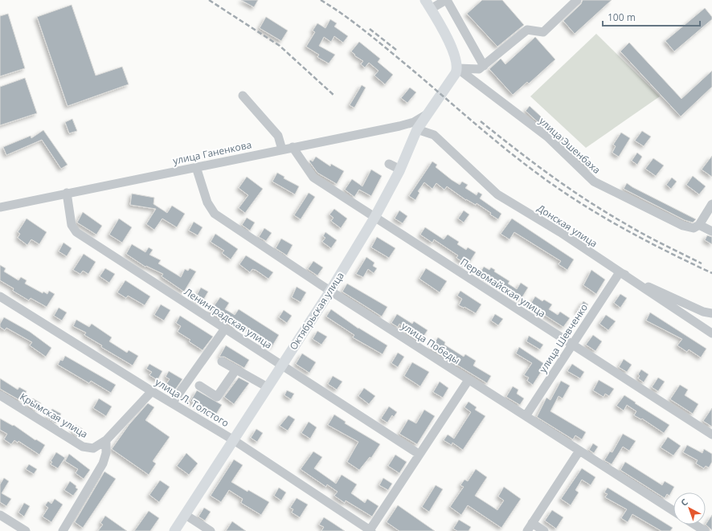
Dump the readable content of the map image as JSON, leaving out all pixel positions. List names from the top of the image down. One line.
{"streets":{"main road":["Октябрьская улица"],"street":["улица Эшенбаха","улица Ганенкова","Донская улица","Первомайская улица","Ленинградская улица","улица Шевченко","улица Победы","улица Л. Толстого","Крымская улица"]},"crossings":[["улица Эшенбаха","Октябрьская улица"],["улица Ганенкова","Первомайская улица"],["улица Ганенкова","Октябрьская улица"],["улица Ганенкова","Ленинградская улица"],["улица Ганенкова","улица Победы"],["Донская улица","Октябрьская улица"],["Донская улица","улица Шевченко"],["Первомайская улица","Октябрьская улица"],["Первомайская улица","улица Шевченко"],["Октябрьская улица","Ленинградская улица"],["Октябрьская улица","улица Победы"],["Октябрьская улица","улица Л. Толстого"],["улица Шевченко","улица Победы"],["улица Л. Толстого","Крымская улица"]],"scale_bar":"100 m","north":"top left"}
